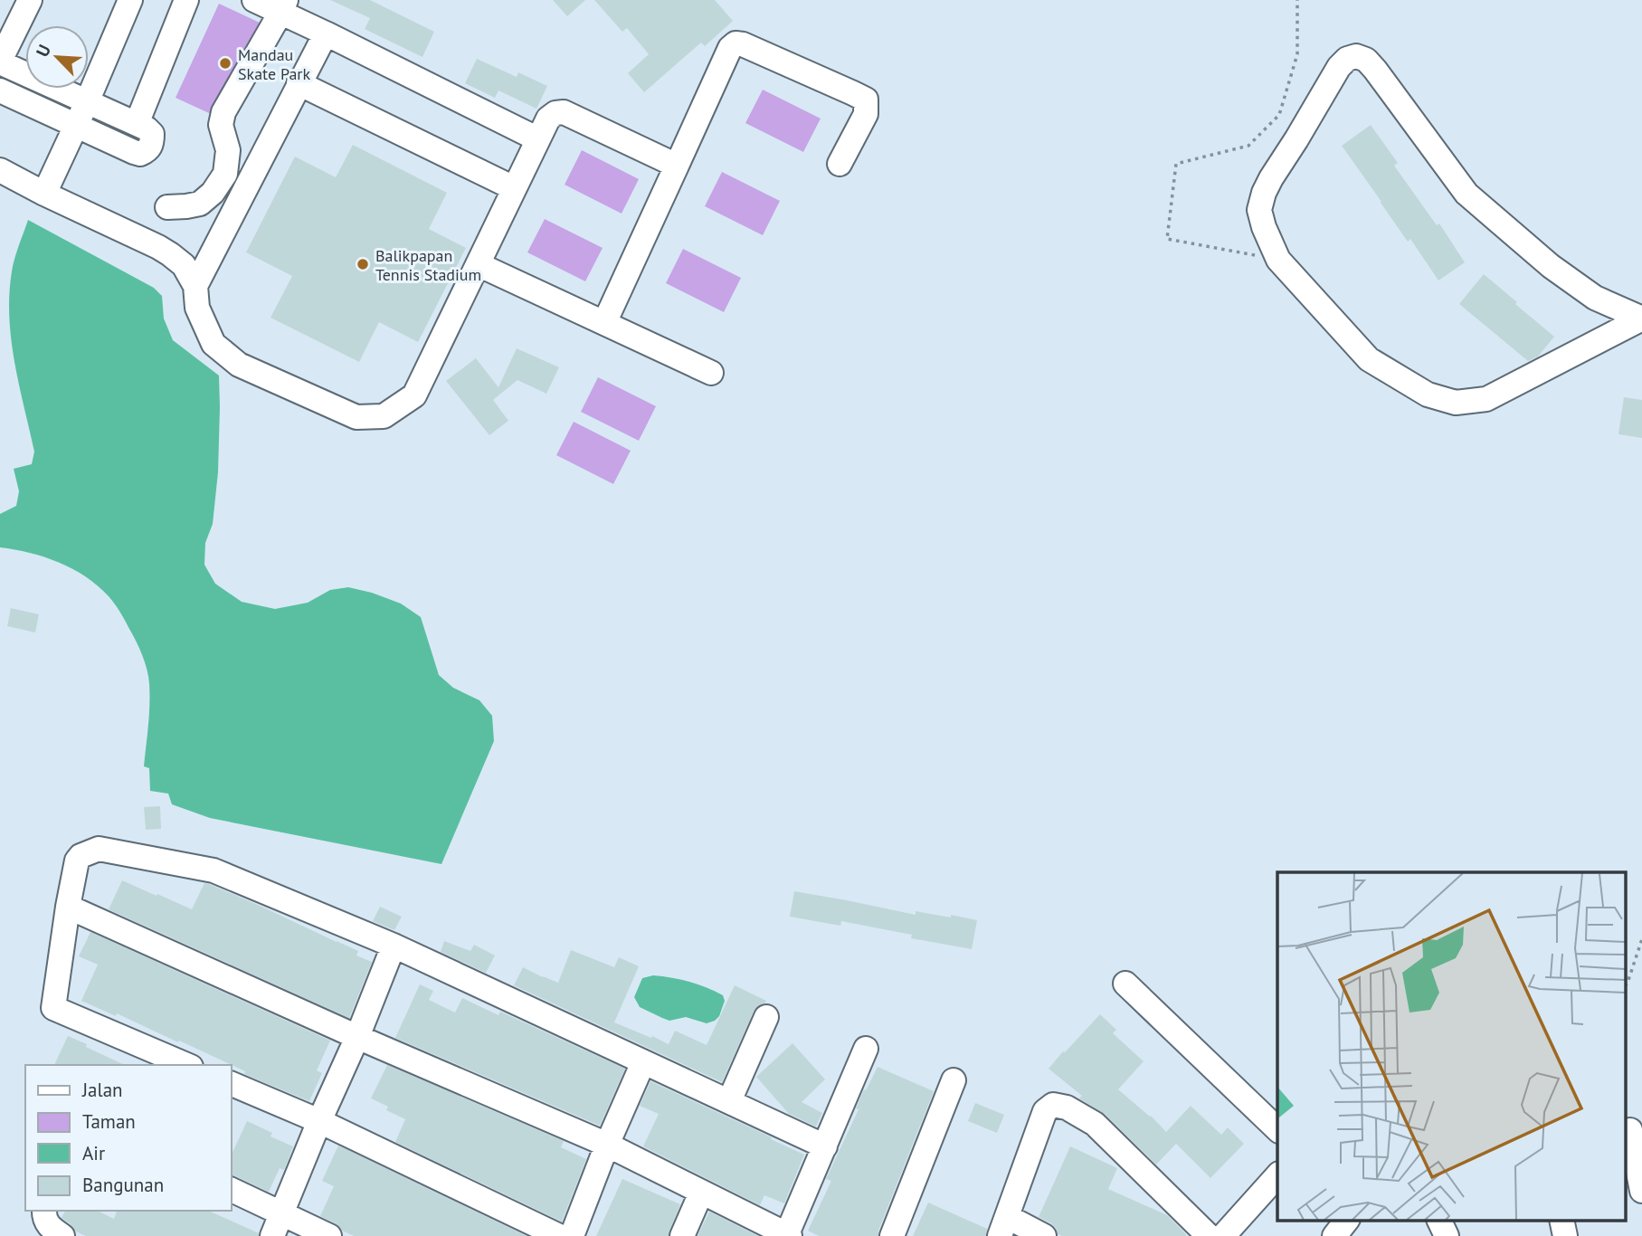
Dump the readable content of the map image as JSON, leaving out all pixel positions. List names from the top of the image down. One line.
{"places":["Mandau Skate Park","Balikpapan Tennis Stadium"],"legend":["Jalan","Taman","Air","Bangunan"],"north":"top left"}
